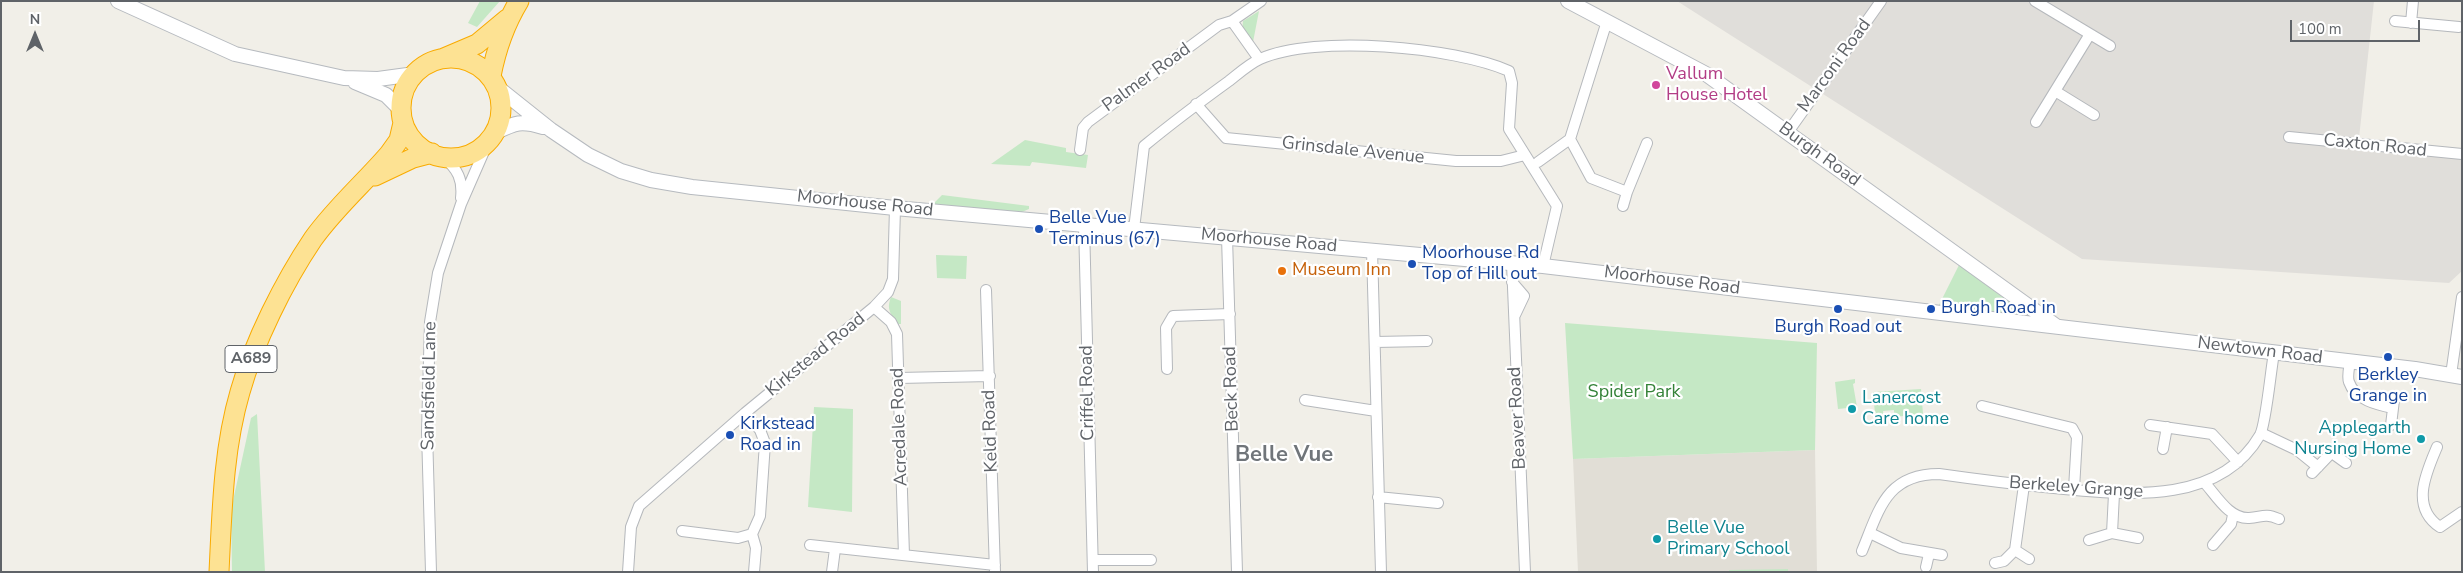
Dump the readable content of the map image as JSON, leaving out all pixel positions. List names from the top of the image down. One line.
{"streets":{"highway":["A689"],"main road":["Burgh Road","Moorhouse Road","Newtown Road"],"street":["Marconi Road","Palmer Road","Caxton Road","Grinsdale Avenue","Kirkstead Road","Sandsfield Lane","Beck Road","Criffel Road","Beaver Road","Acredale Road","Keld Road","Berkeley Grange"]},"crossings":[["Marconi Road","Burgh Road"],["Burgh Road","Moorhouse Road"],["Burgh Road","Newtown Road"],["Moorhouse Road","Newtown Road"],["Moorhouse Road","Kirkstead Road"],["Moorhouse Road","A689"],["Moorhouse Road","Sandsfield Lane"],["Moorhouse Road","Beck Road"],["Moorhouse Road","Criffel Road"],["Moorhouse Road","Beaver Road"],["Kirkstead Road","Acredale Road"],["A689","Sandsfield Lane"]],"districts":["Belle Vue"],"parks":["Spider Park"],"places":["Vallum House Hotel","Belle Vue Terminus (67)","Moorhouse Rd Top of Hill out","Museum Inn","Burgh Road out","Burgh Road in","Berkley Grange in","Lanercost Care home","Kirkstead Road in","Applegarth Nursing Home","Belle Vue Primary School"],"scale_bar":"100 m","north":"top"}
